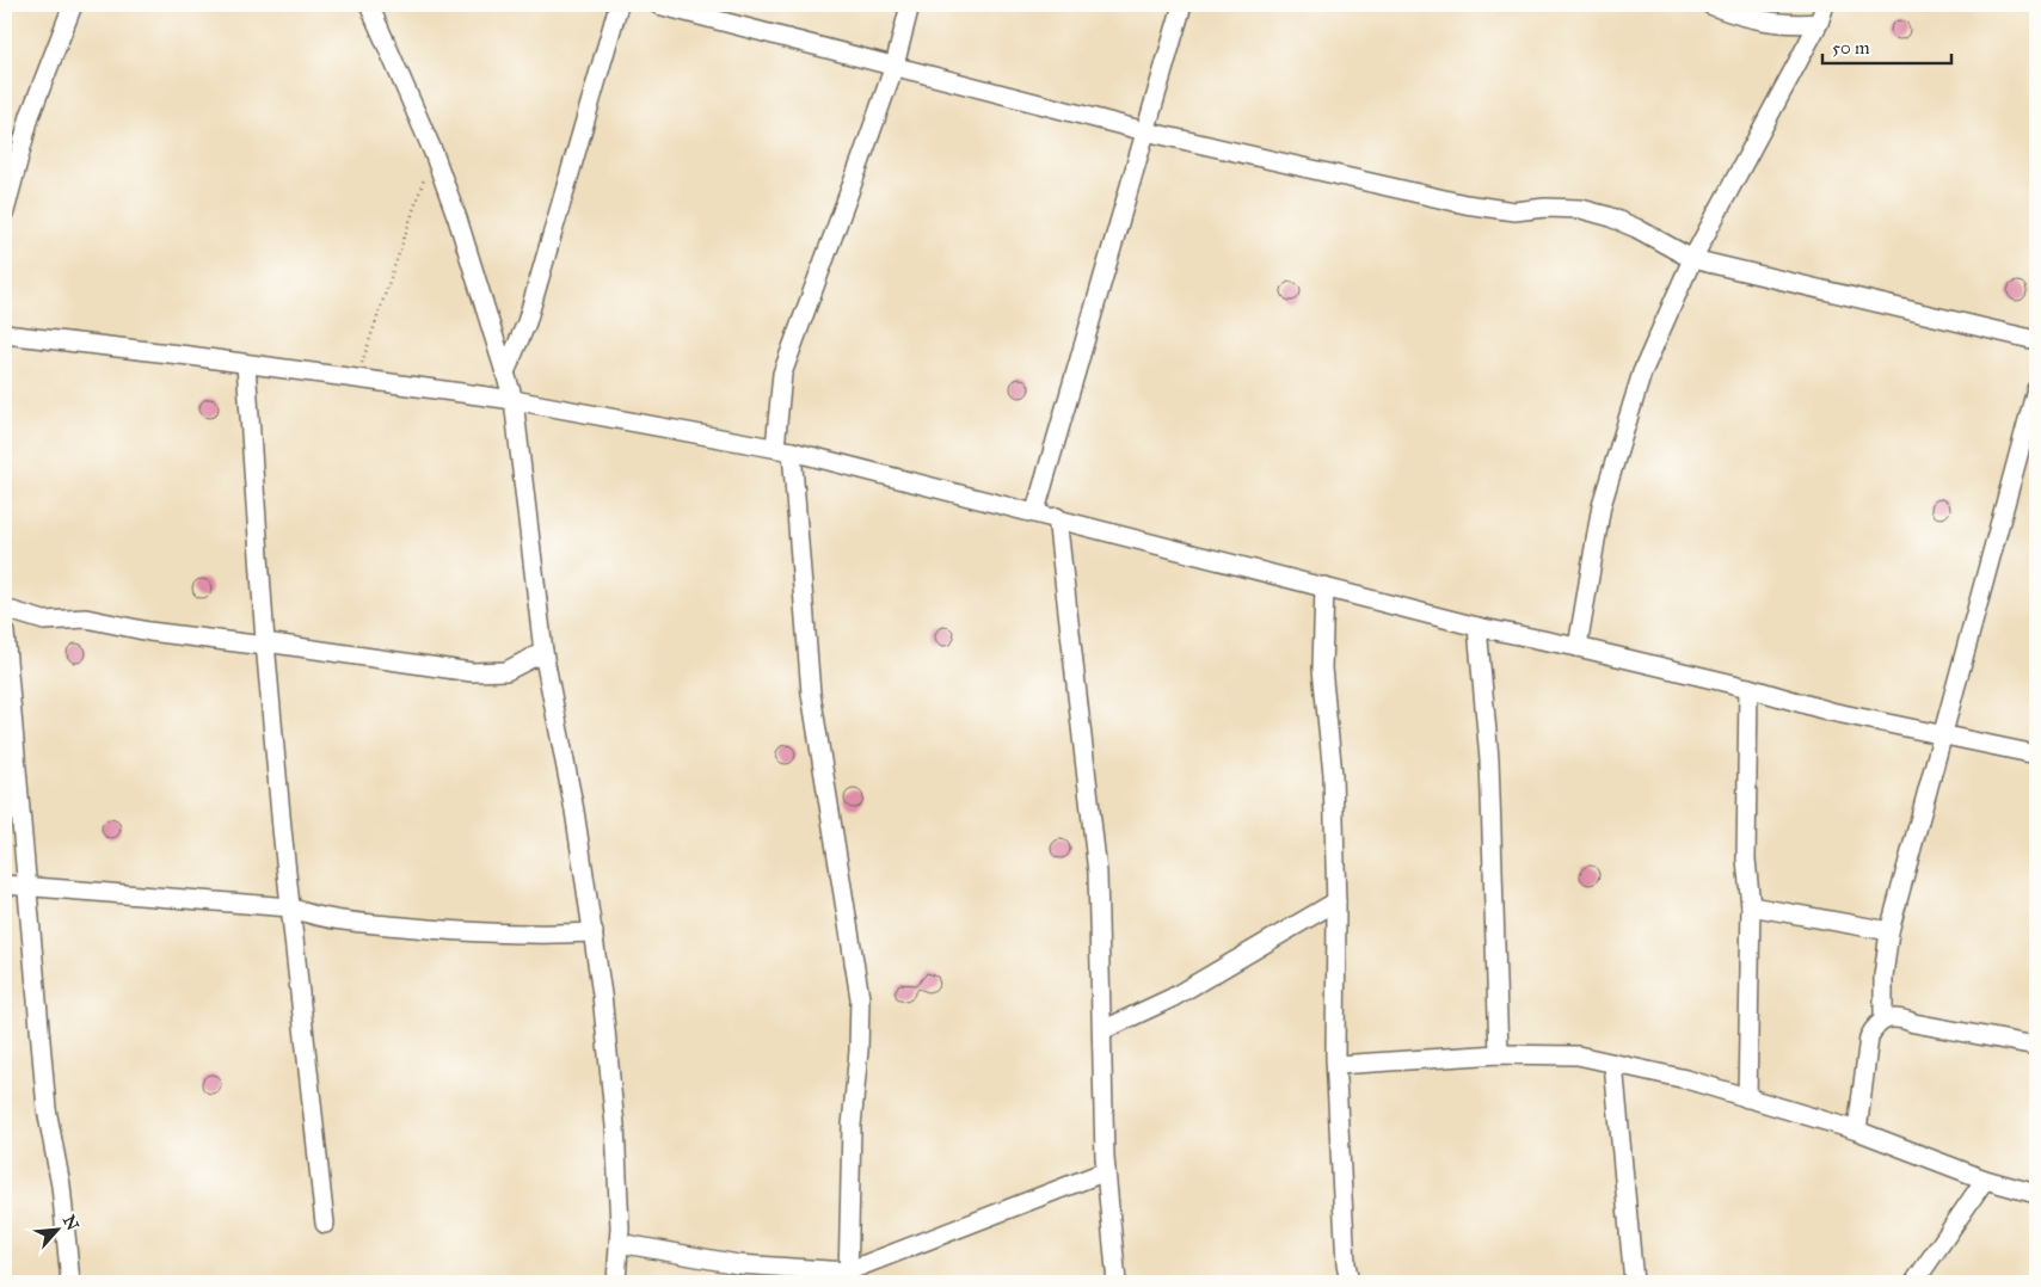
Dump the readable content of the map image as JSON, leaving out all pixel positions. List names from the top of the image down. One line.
{"scale_bar":"50 m","north":"top right"}
